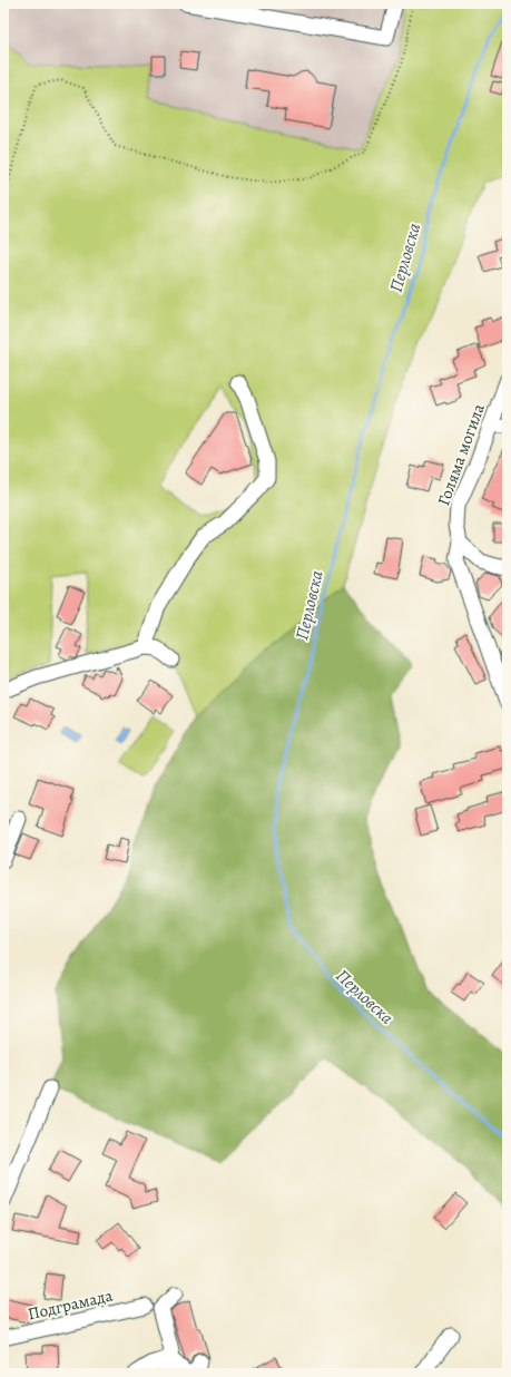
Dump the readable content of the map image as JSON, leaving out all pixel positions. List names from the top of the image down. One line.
{"streets":{"street":["Голяма могила","Подграмада"]},"water":["Перловска"]}
